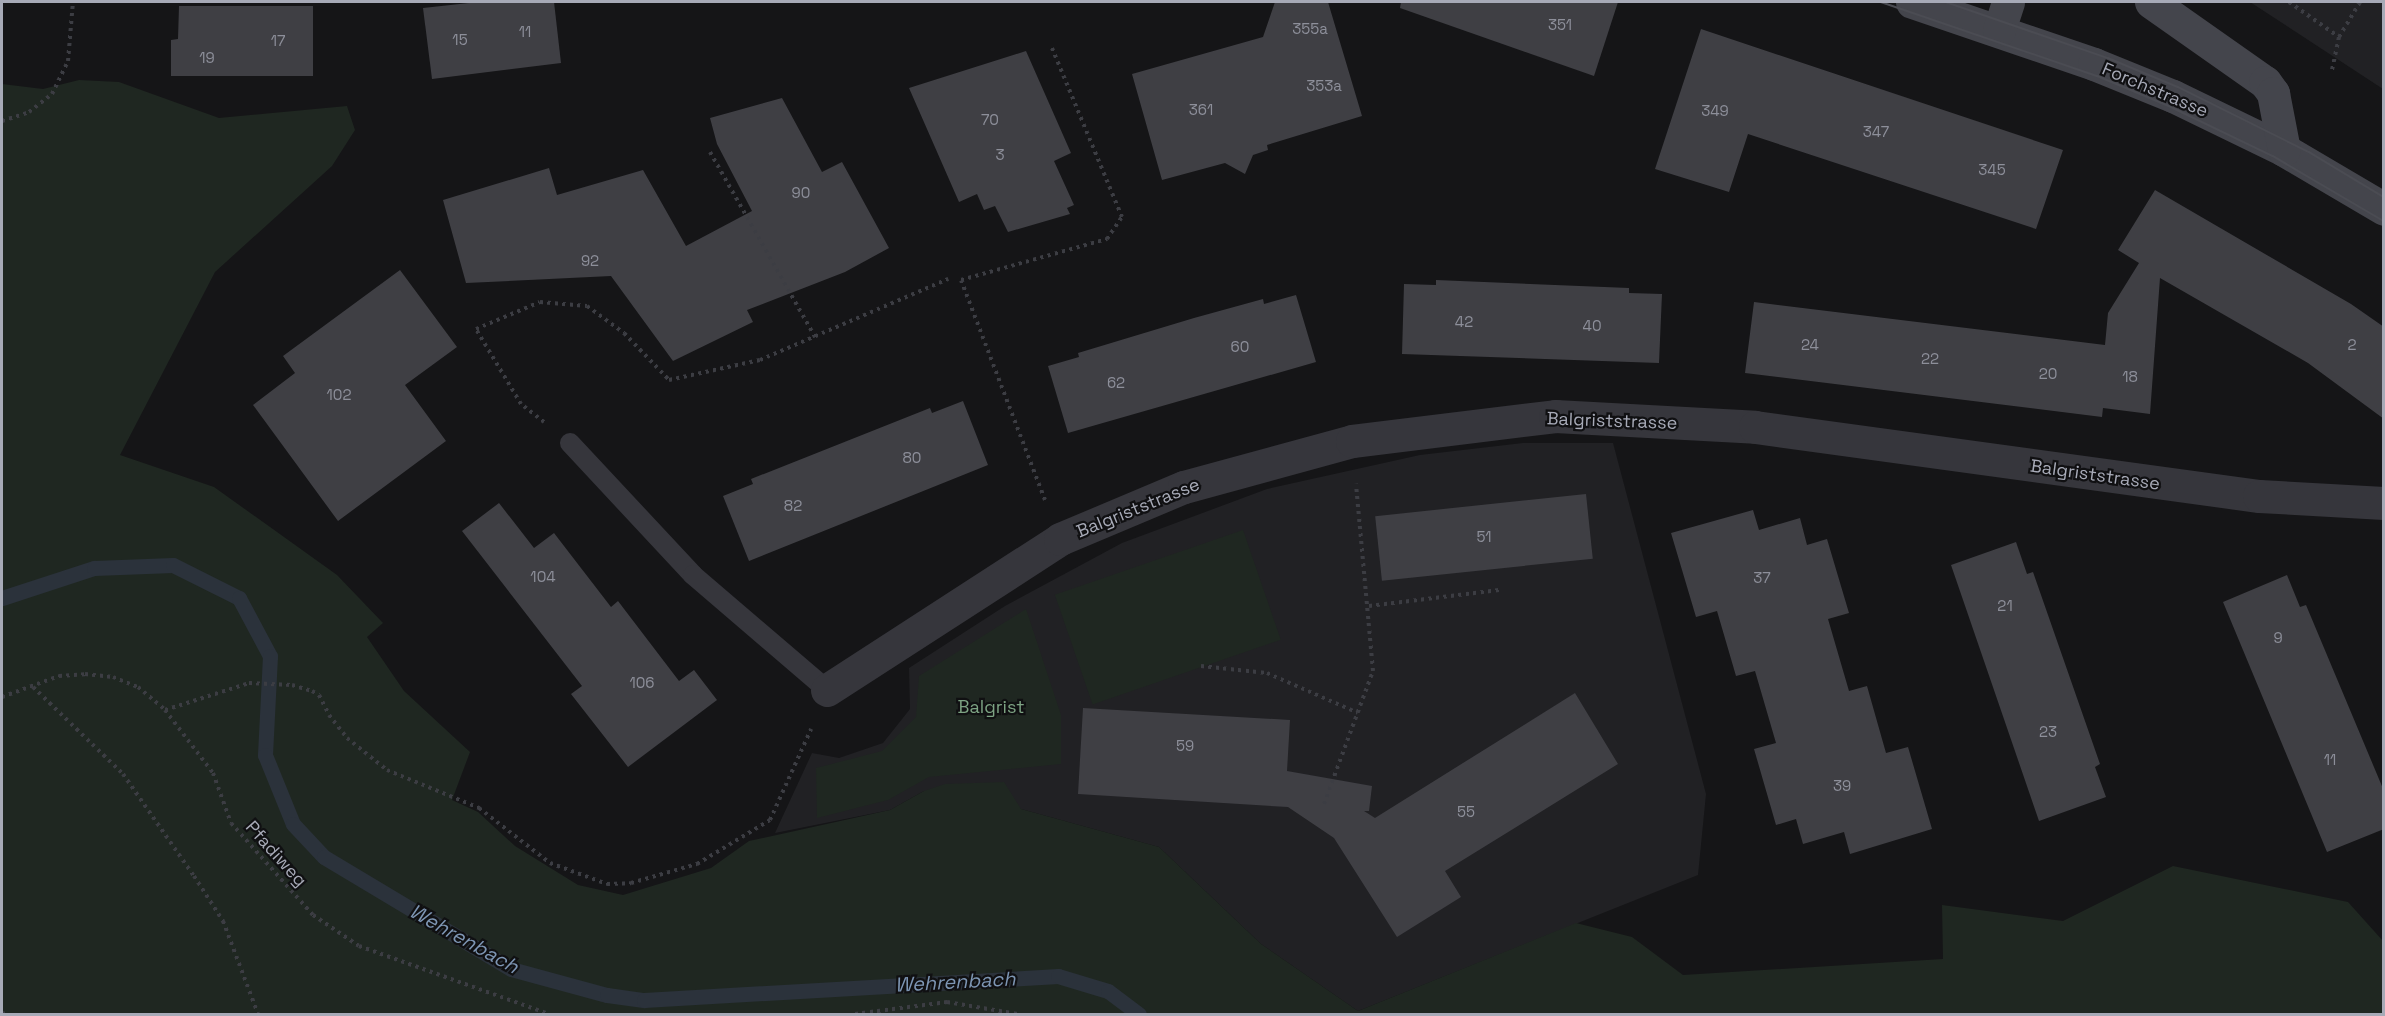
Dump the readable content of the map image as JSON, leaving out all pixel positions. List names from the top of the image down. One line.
{"streets":{"main road":["Forchstrasse"],"street":["Balgriststrasse"],"path":["Pfadiweg"]},"water":["Wehrenbach"],"parks":["Balgrist"],"house_numbers":["351","355a","11","15","17","19","353a","361","349","70","347","3","345","90","92","42","40","24","2","60","22","20","18","62","102","80","82","51","104","37","21","9","106","23","59","11","39","55"]}
